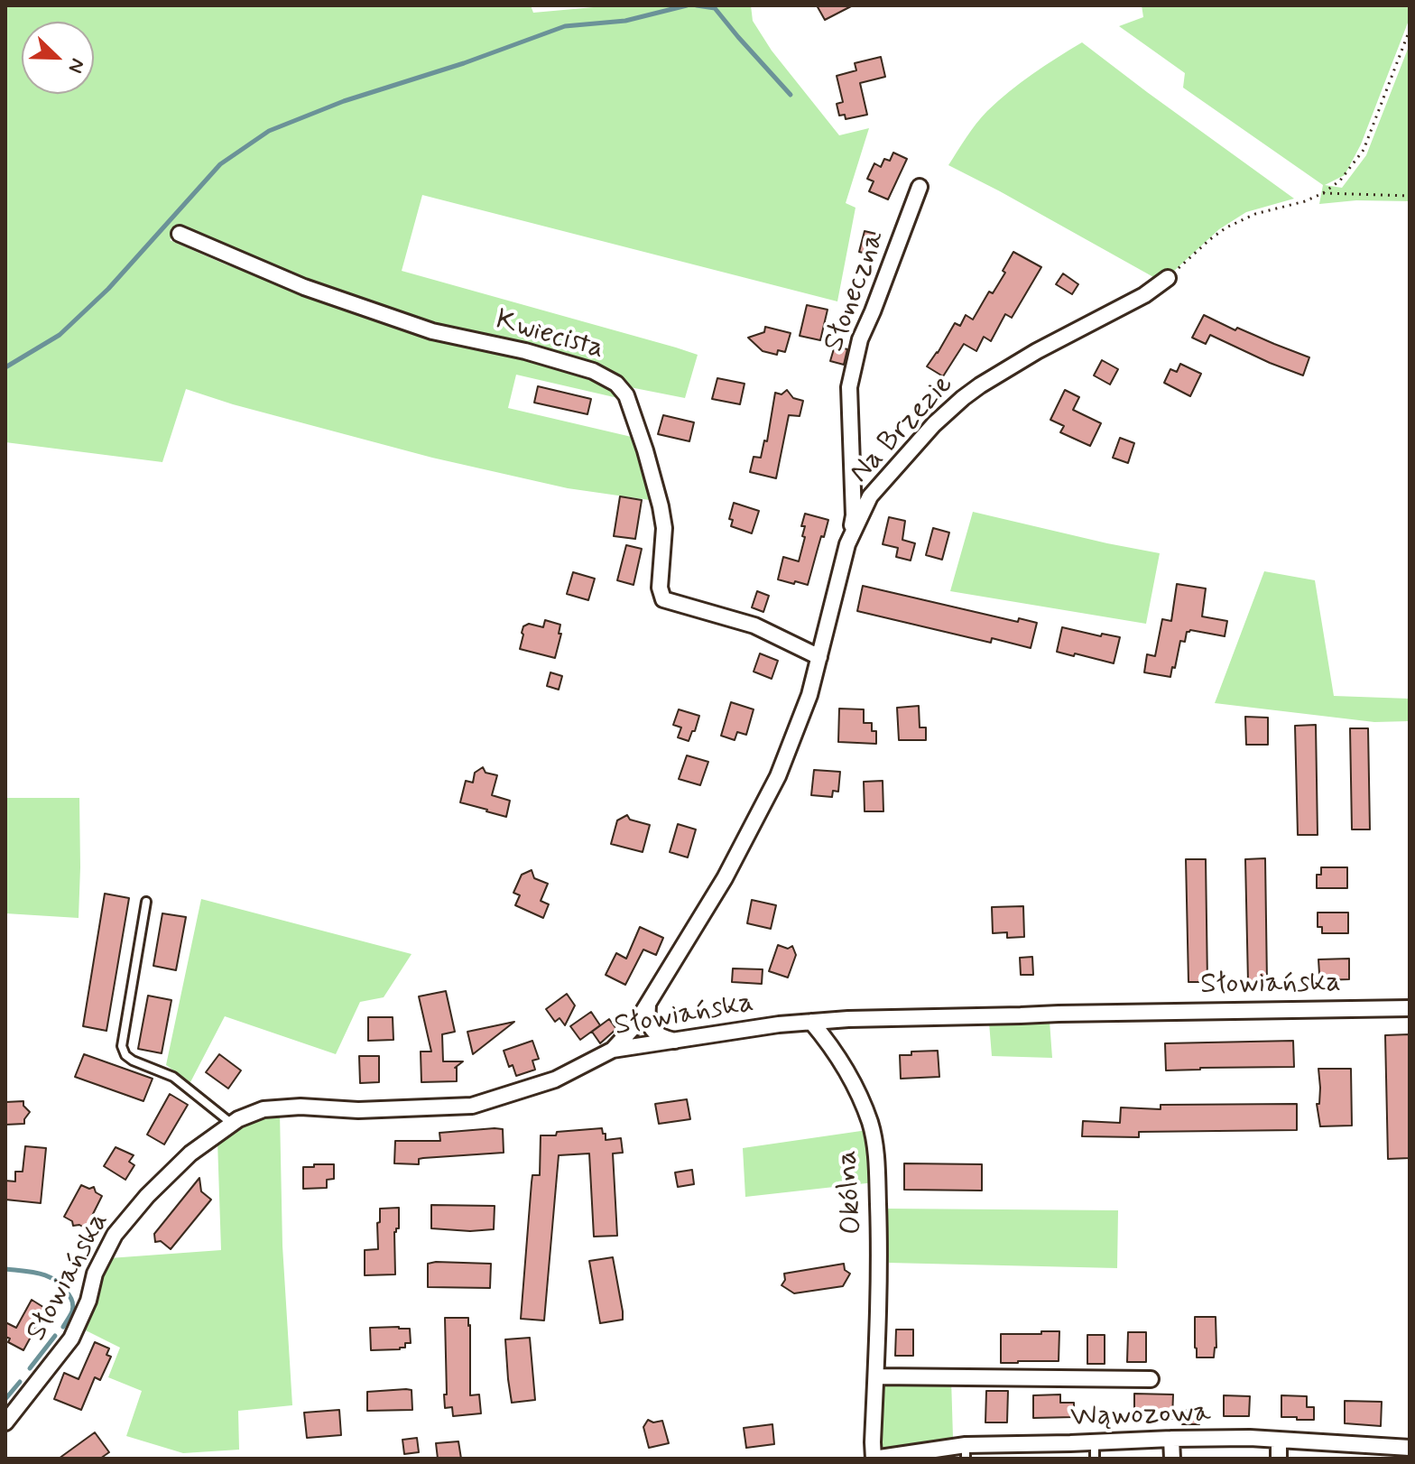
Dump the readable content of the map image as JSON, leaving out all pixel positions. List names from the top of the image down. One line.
{"streets":{"street":["Słoneczna","Kwiecista","Na Brzezie","Słowiańska","Okólna","Wąwozowa"]},"crossings":[["Słoneczna","Na Brzezie"],["Kwiecista","Na Brzezie"],["Na Brzezie","Słowiańska"],["Słowiańska","Okólna"],["Okólna","Wąwozowa"]],"north":"bottom right"}
